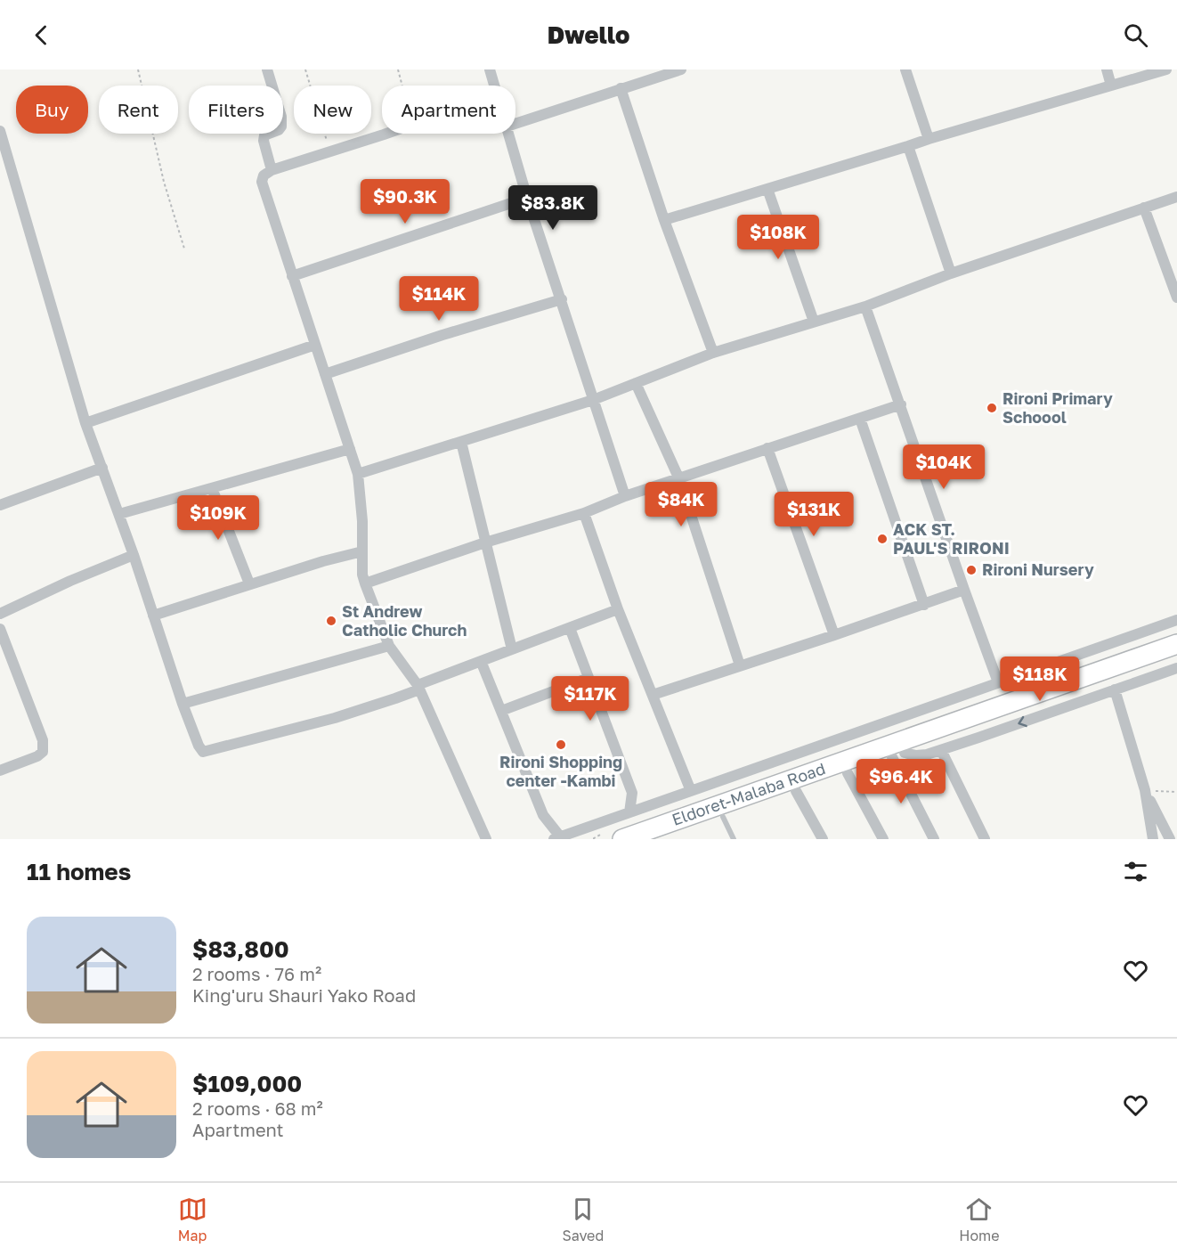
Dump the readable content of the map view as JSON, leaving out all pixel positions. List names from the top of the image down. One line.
{"streets":{"highway":["Eldoret-Malaba Road"]},"places":["Rironi Primary Schoool","ACK ST. PAUL'S RIRONI","Rironi Nursery","St Andrew Catholic Church","Rironi Shopping center -Kambi"],"page":{"header":"Dwello","chip":["Buy","Rent","Filters","New","Apartment"],"price":["$90.3K","$83.8K","$108K","$114K","$104K","$84K","$131K","$109K","$118K","$117K","$96.4K"],"heading":"11 homes","list":[{"name":"$83,800","note":"2 rooms · 76 m² · King'uru Shauri Yako Road"},{"name":"$109,000","note":"2 rooms · 68 m² · Apartment"}],"tabs":["Map","Saved","Home"]}}
